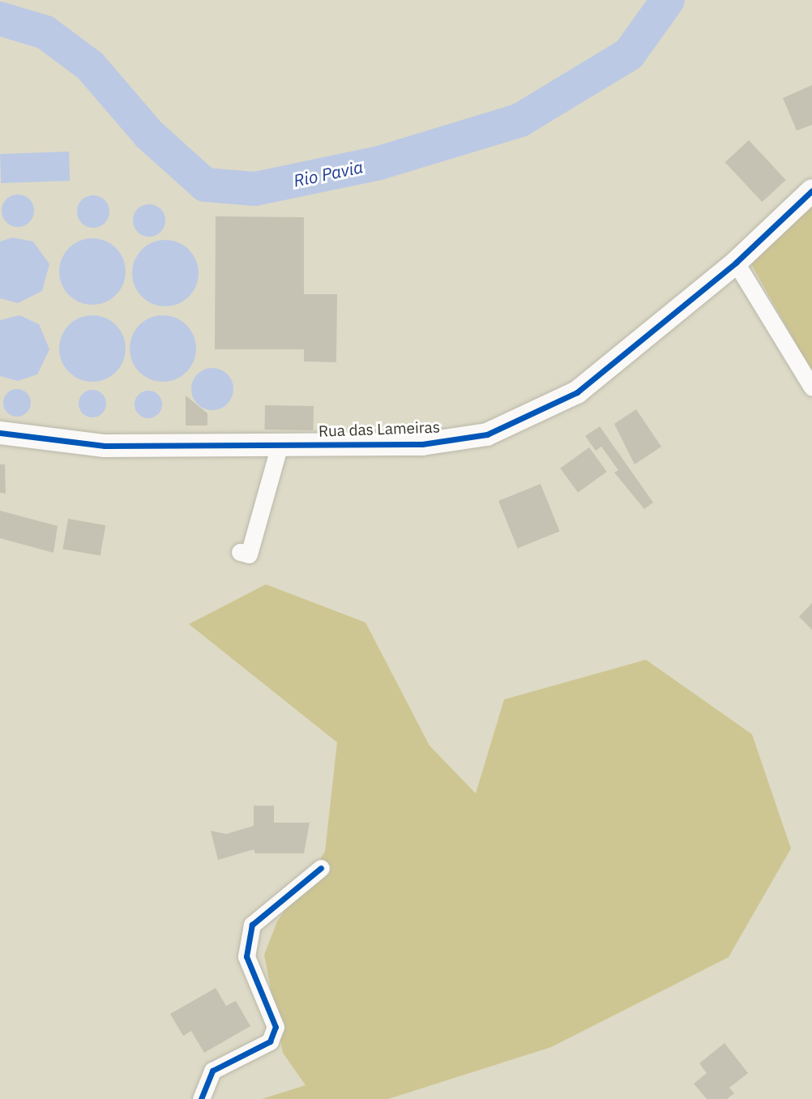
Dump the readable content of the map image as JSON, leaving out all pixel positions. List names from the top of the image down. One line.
{"streets":{"street":["Rua das Lameiras"]},"water":["Rio Pavia"]}
